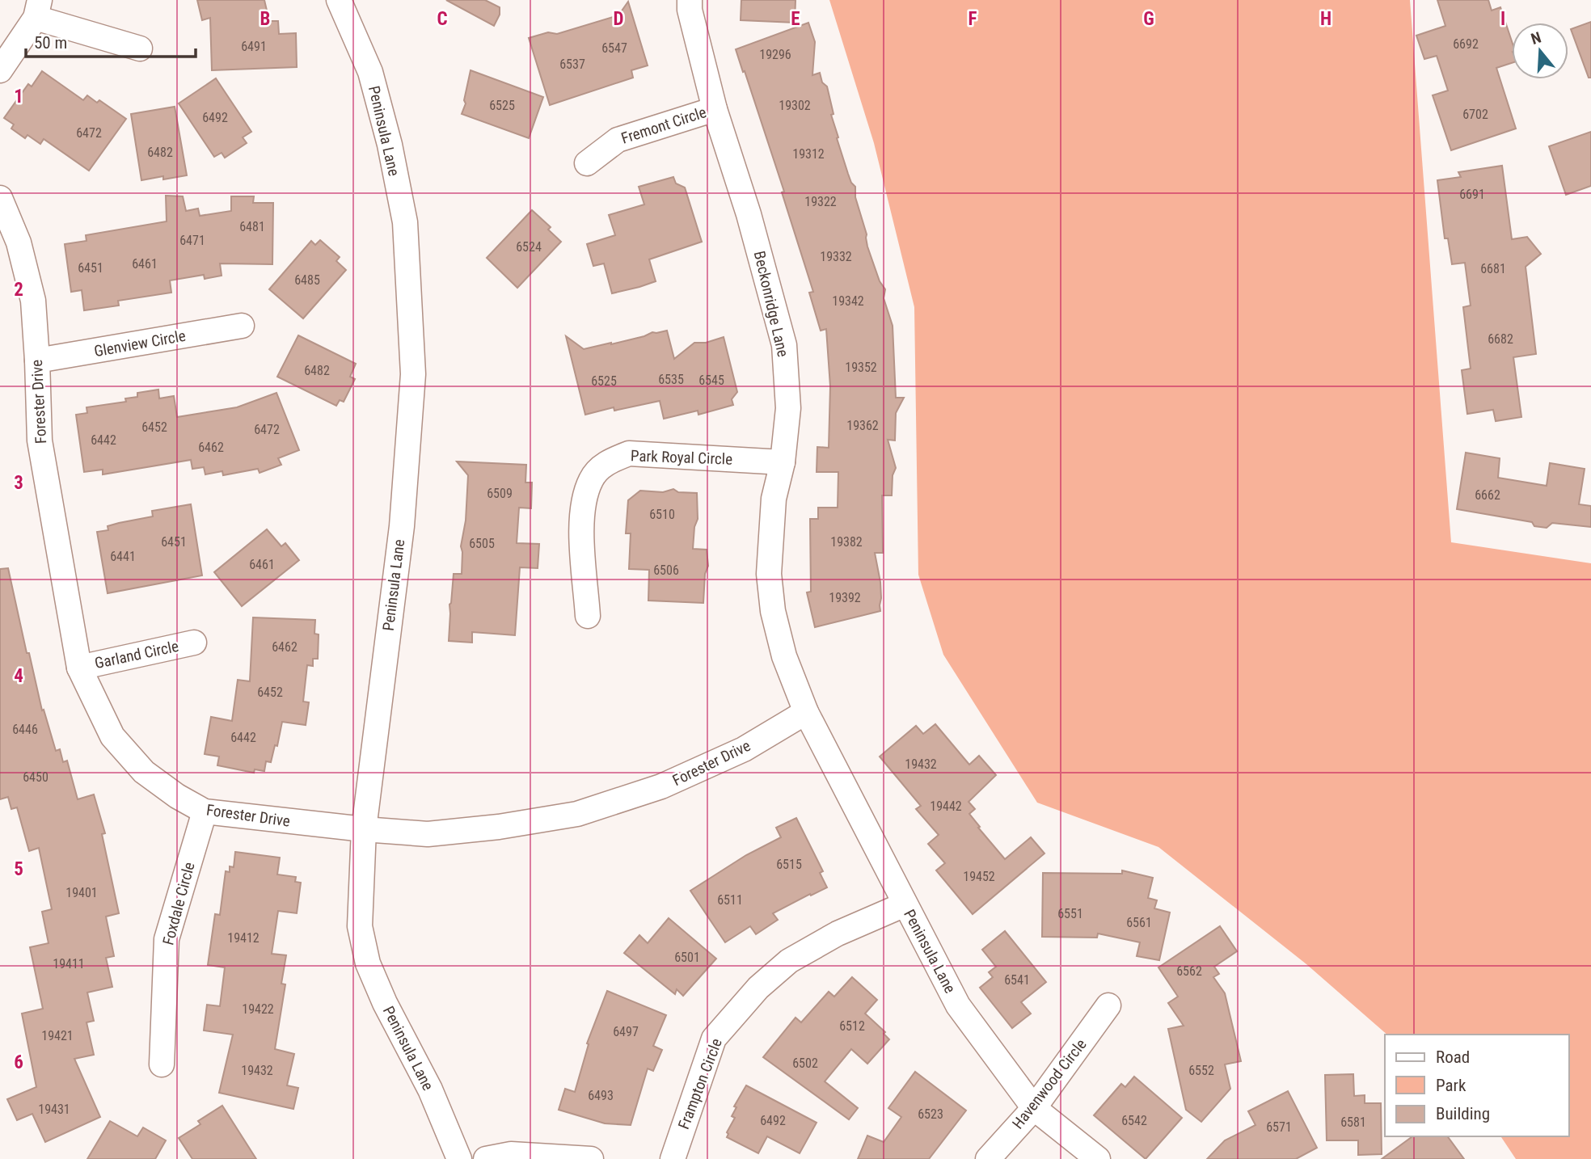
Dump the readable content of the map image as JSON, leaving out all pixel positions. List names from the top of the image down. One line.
{"streets":{"street":["Fremont Circle","Peninsula Lane","Beckonridge Lane","Glenview Circle","Forester Drive","Park Royal Circle","Garland Circle","Foxdale Circle","Frampton Circle","Havenwood Circle"]},"crossings":[["Fremont Circle","Beckonridge Lane"],["Peninsula Lane","Beckonridge Lane"],["Peninsula Lane","Forester Drive"],["Peninsula Lane","Frampton Circle"],["Peninsula Lane","Havenwood Circle"],["Beckonridge Lane","Forester Drive"],["Beckonridge Lane","Park Royal Circle"],["Glenview Circle","Forester Drive"],["Forester Drive","Garland Circle"],["Forester Drive","Foxdale Circle"]],"house_numbers":["6692","6491","6547","19296","6537","6525","19302","6702","6492","6472","6482","19312","6691","19322","6481","6471","6524","19332","6461","6451","6681","6485","19342","6682","19352","6482","6535","6545","6525","19362","6452","6472","6442","6462","6509","6662","6510","6451","19382","6505","6441","6461","6506","19392","6462","6452","6446","6442","19432","6450","19442","6515","19452","19401","6511","6551","6561","19412","6501","19411","6562","6541","19422","6512","6497","19421","6502","19432","6552","6493","19431","6523","6492","6542","6581","6571"],"legend":["Road","Park","Building"],"scale_bar":"50 m","north":"top","grid":{"columns":["B","C","D","E","F","G","H","I"],"rows":["1","2","3","4","5","6"]}}
